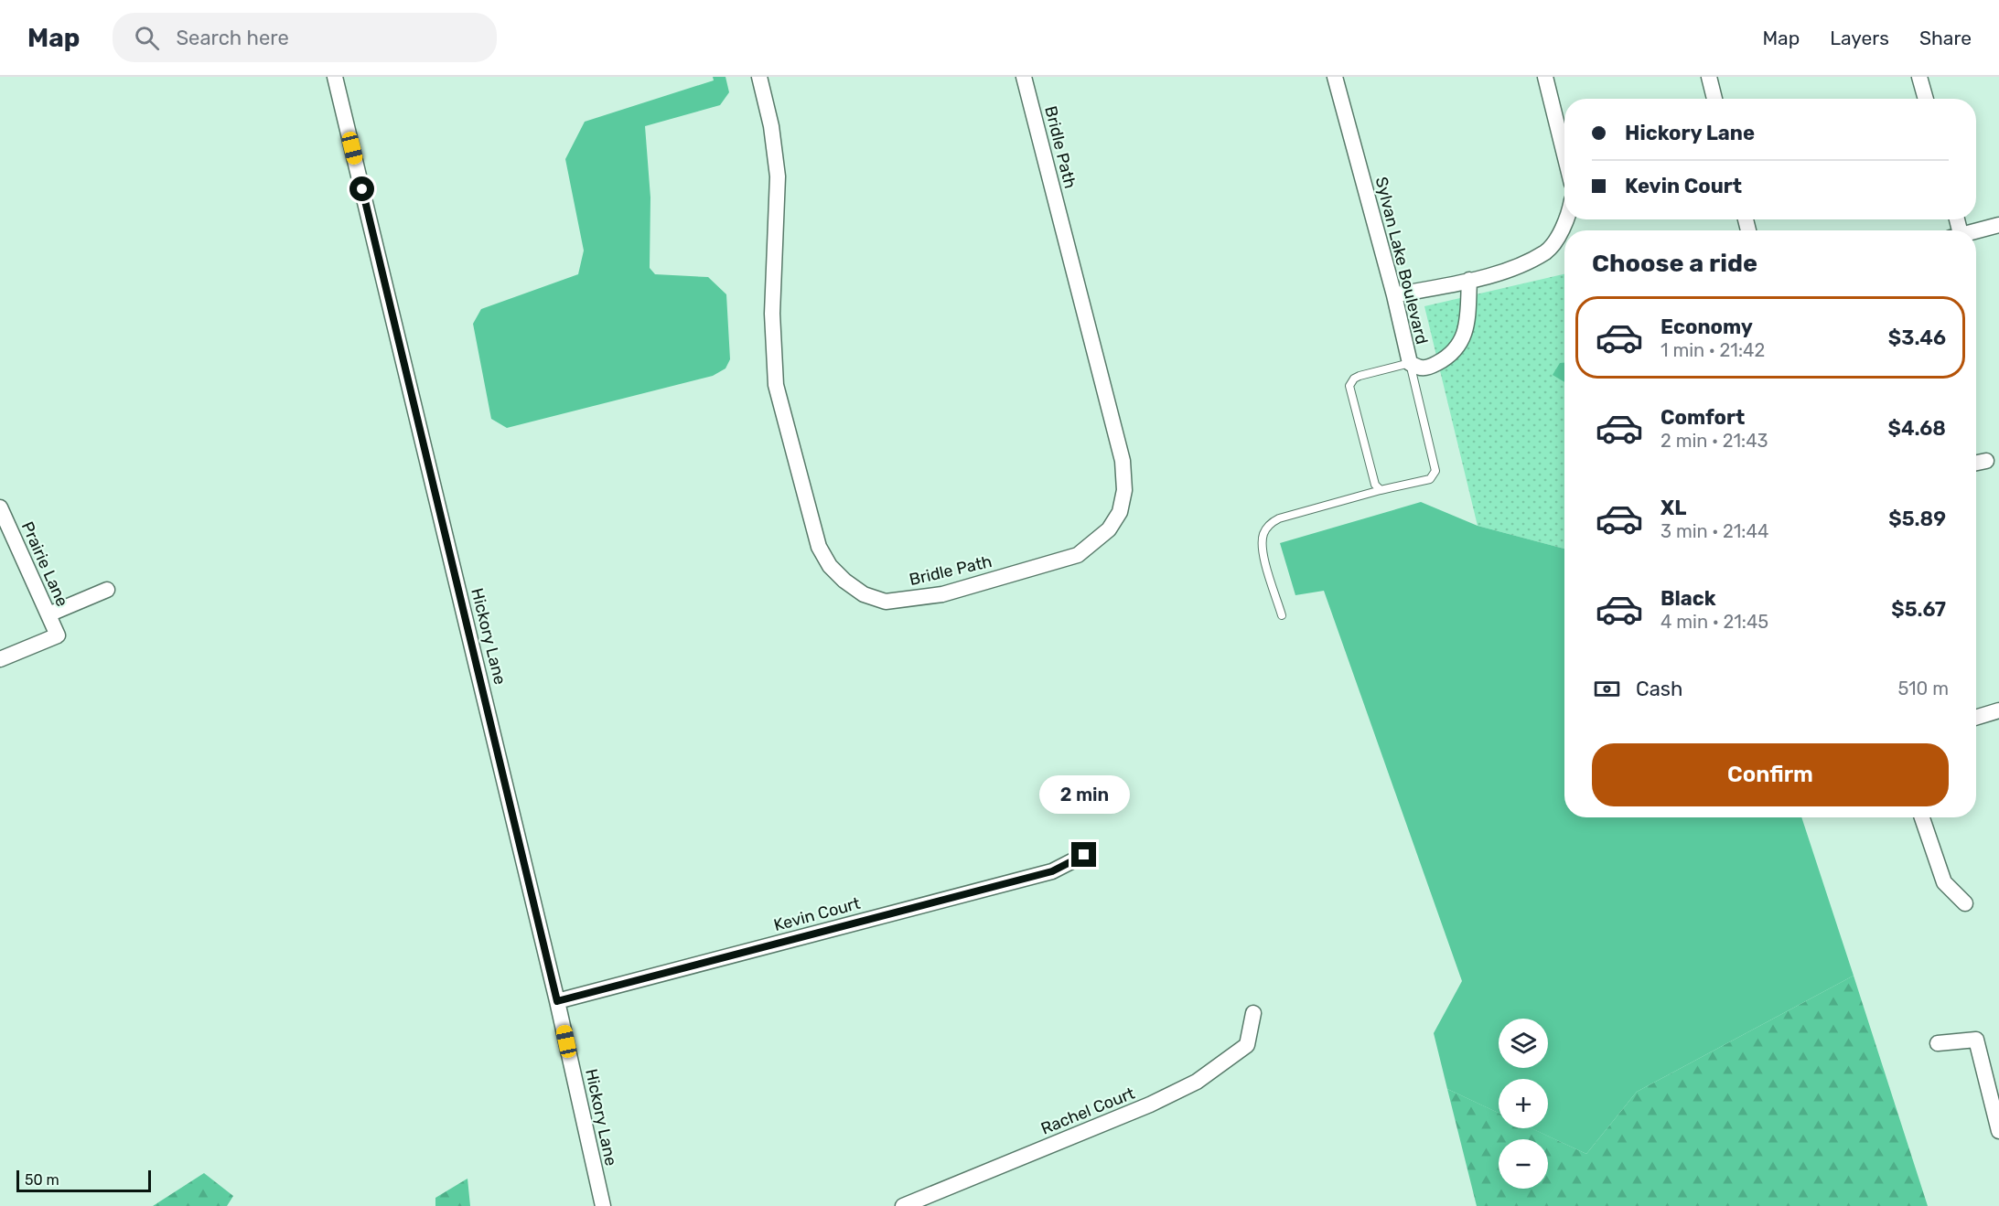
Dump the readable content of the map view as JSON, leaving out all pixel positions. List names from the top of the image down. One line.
{"streets":{"street":["Bridle Path","Sylvan Lake Boulevard","Prairie Lane","Hickory Lane","Kevin Court","Rachel Court"]},"crossings":[["Hickory Lane","Kevin Court"]],"scale_bar":"50 m","page":{"header":"Map","search":"Search here","nav":["Map","Layers","Share"],"banner":["Hickory Lane","Kevin Court"],"heading":"Choose a ride","list":[{"name":"Economy","note":"1 min · 21:42","value":"$3.46"},{"name":"Comfort","note":"2 min · 21:43","value":"$4.68"},{"name":"XL","note":"3 min · 21:44","value":"$5.89"},{"name":"Black","note":"4 min · 21:45","value":"$5.67"}],"pay":["Cash","510 m"],"buttons":"Confirm","bubble":"2 min","map_buttons":["+","−"],"scale":"50 m"}}
